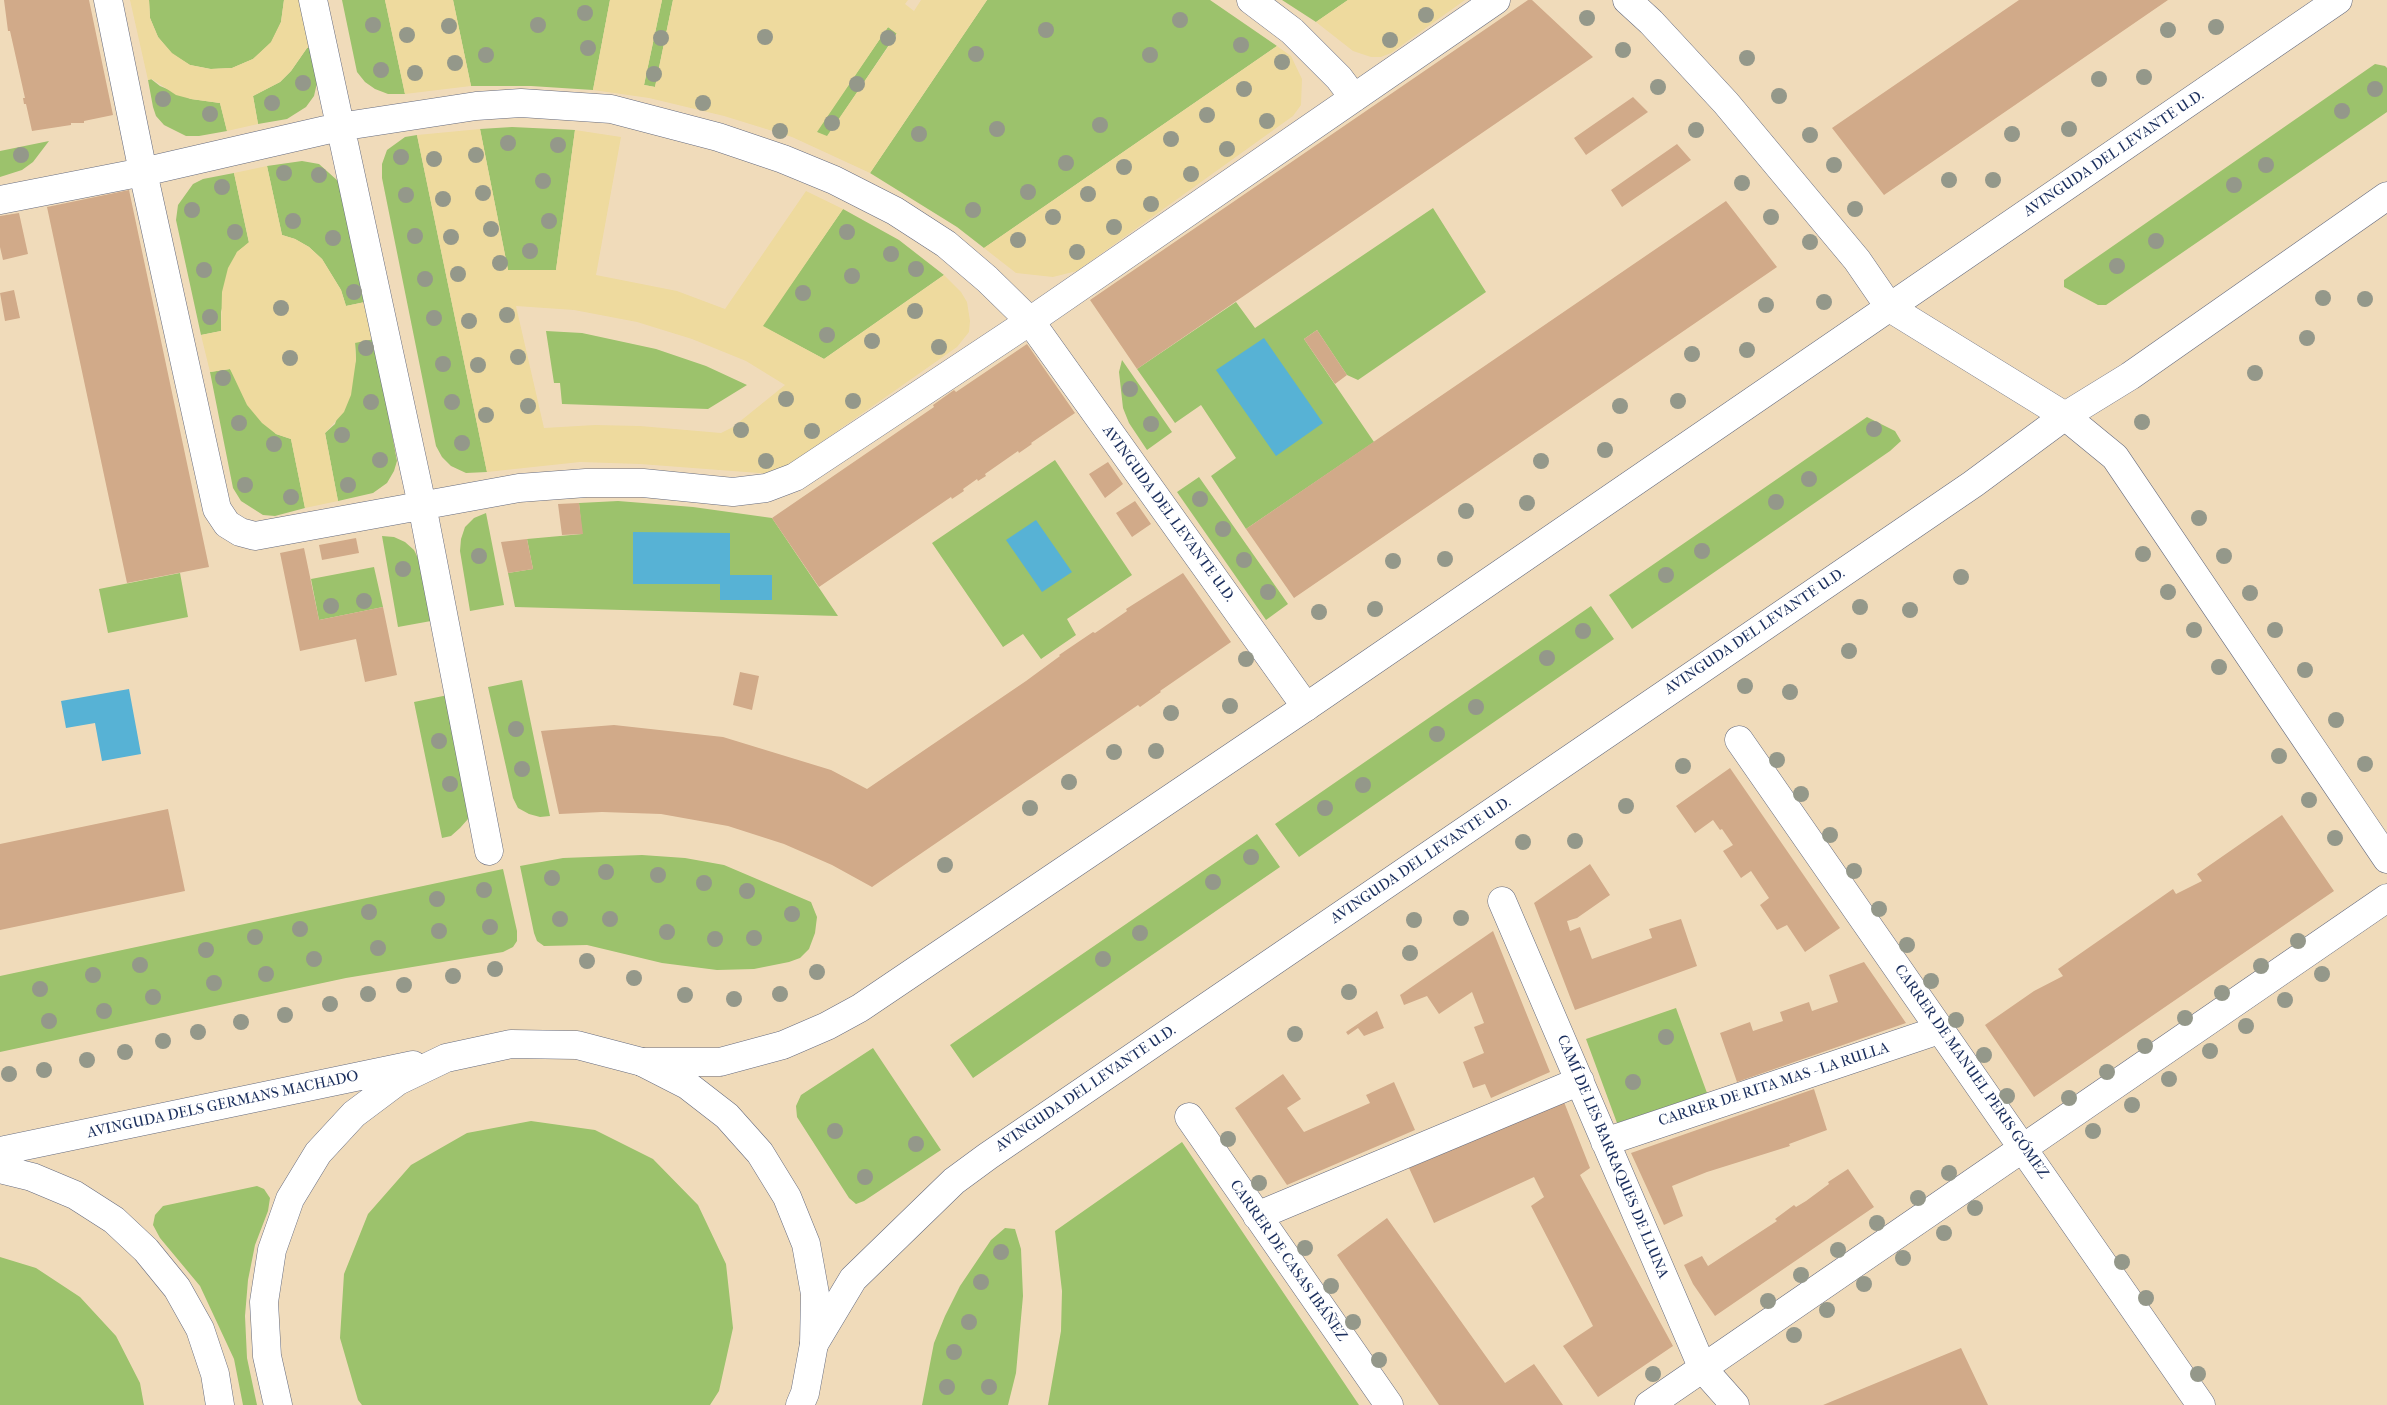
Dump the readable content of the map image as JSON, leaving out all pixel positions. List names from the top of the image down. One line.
{"streets":{"street":["AVINGUDA DEL LEVANTE U.D.","CARRER DE MANUEL PERIS GÓMEZ","CARRER DE RITA MAS - LA RULLA","AVINGUDA DELS GERMANS MACHADO","CAMÍ DE LES BARRAQUES DE LLUNA","CARRER DE CASAS IBÁÑEZ"]},"crossings":[["CARRER DE MANUEL PERIS GÓMEZ","CARRER DE RITA MAS - LA RULLA"],["CARRER DE RITA MAS - LA RULLA","CAMÍ DE LES BARRAQUES DE LLUNA"]]}
